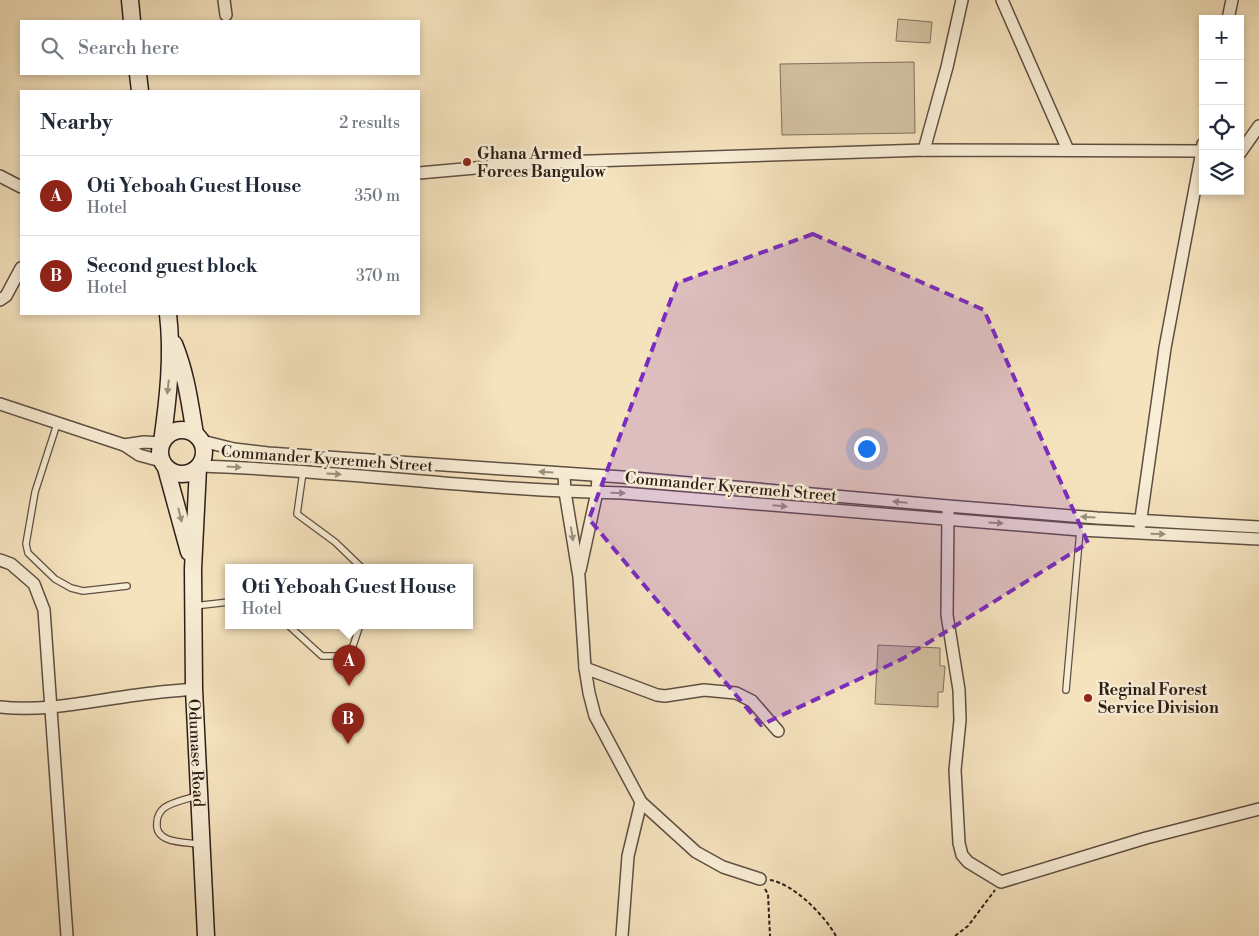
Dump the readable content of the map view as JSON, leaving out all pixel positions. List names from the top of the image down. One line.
{"streets":{"main road":["Odumase Road"],"street":["Commander Kyeremeh Street"]},"crossings":[["Commander Kyeremeh Street","Odumase Road"]],"places":["Ghana Armed Forces Bangulow","Reginal Forest Service Division"],"page":{"map_buttons":["+","−"],"search":"Search here","heading":["Nearby","2 results"],"list":[{"mark":"A","name":"Oti Yeboah Guest House","note":"Hotel","value":"350 m"},{"mark":"B","name":"Second guest block","note":"Hotel","value":"370 m"}],"popup":["Oti Yeboah Guest House","Hotel"],"pins":["A","B"]}}
